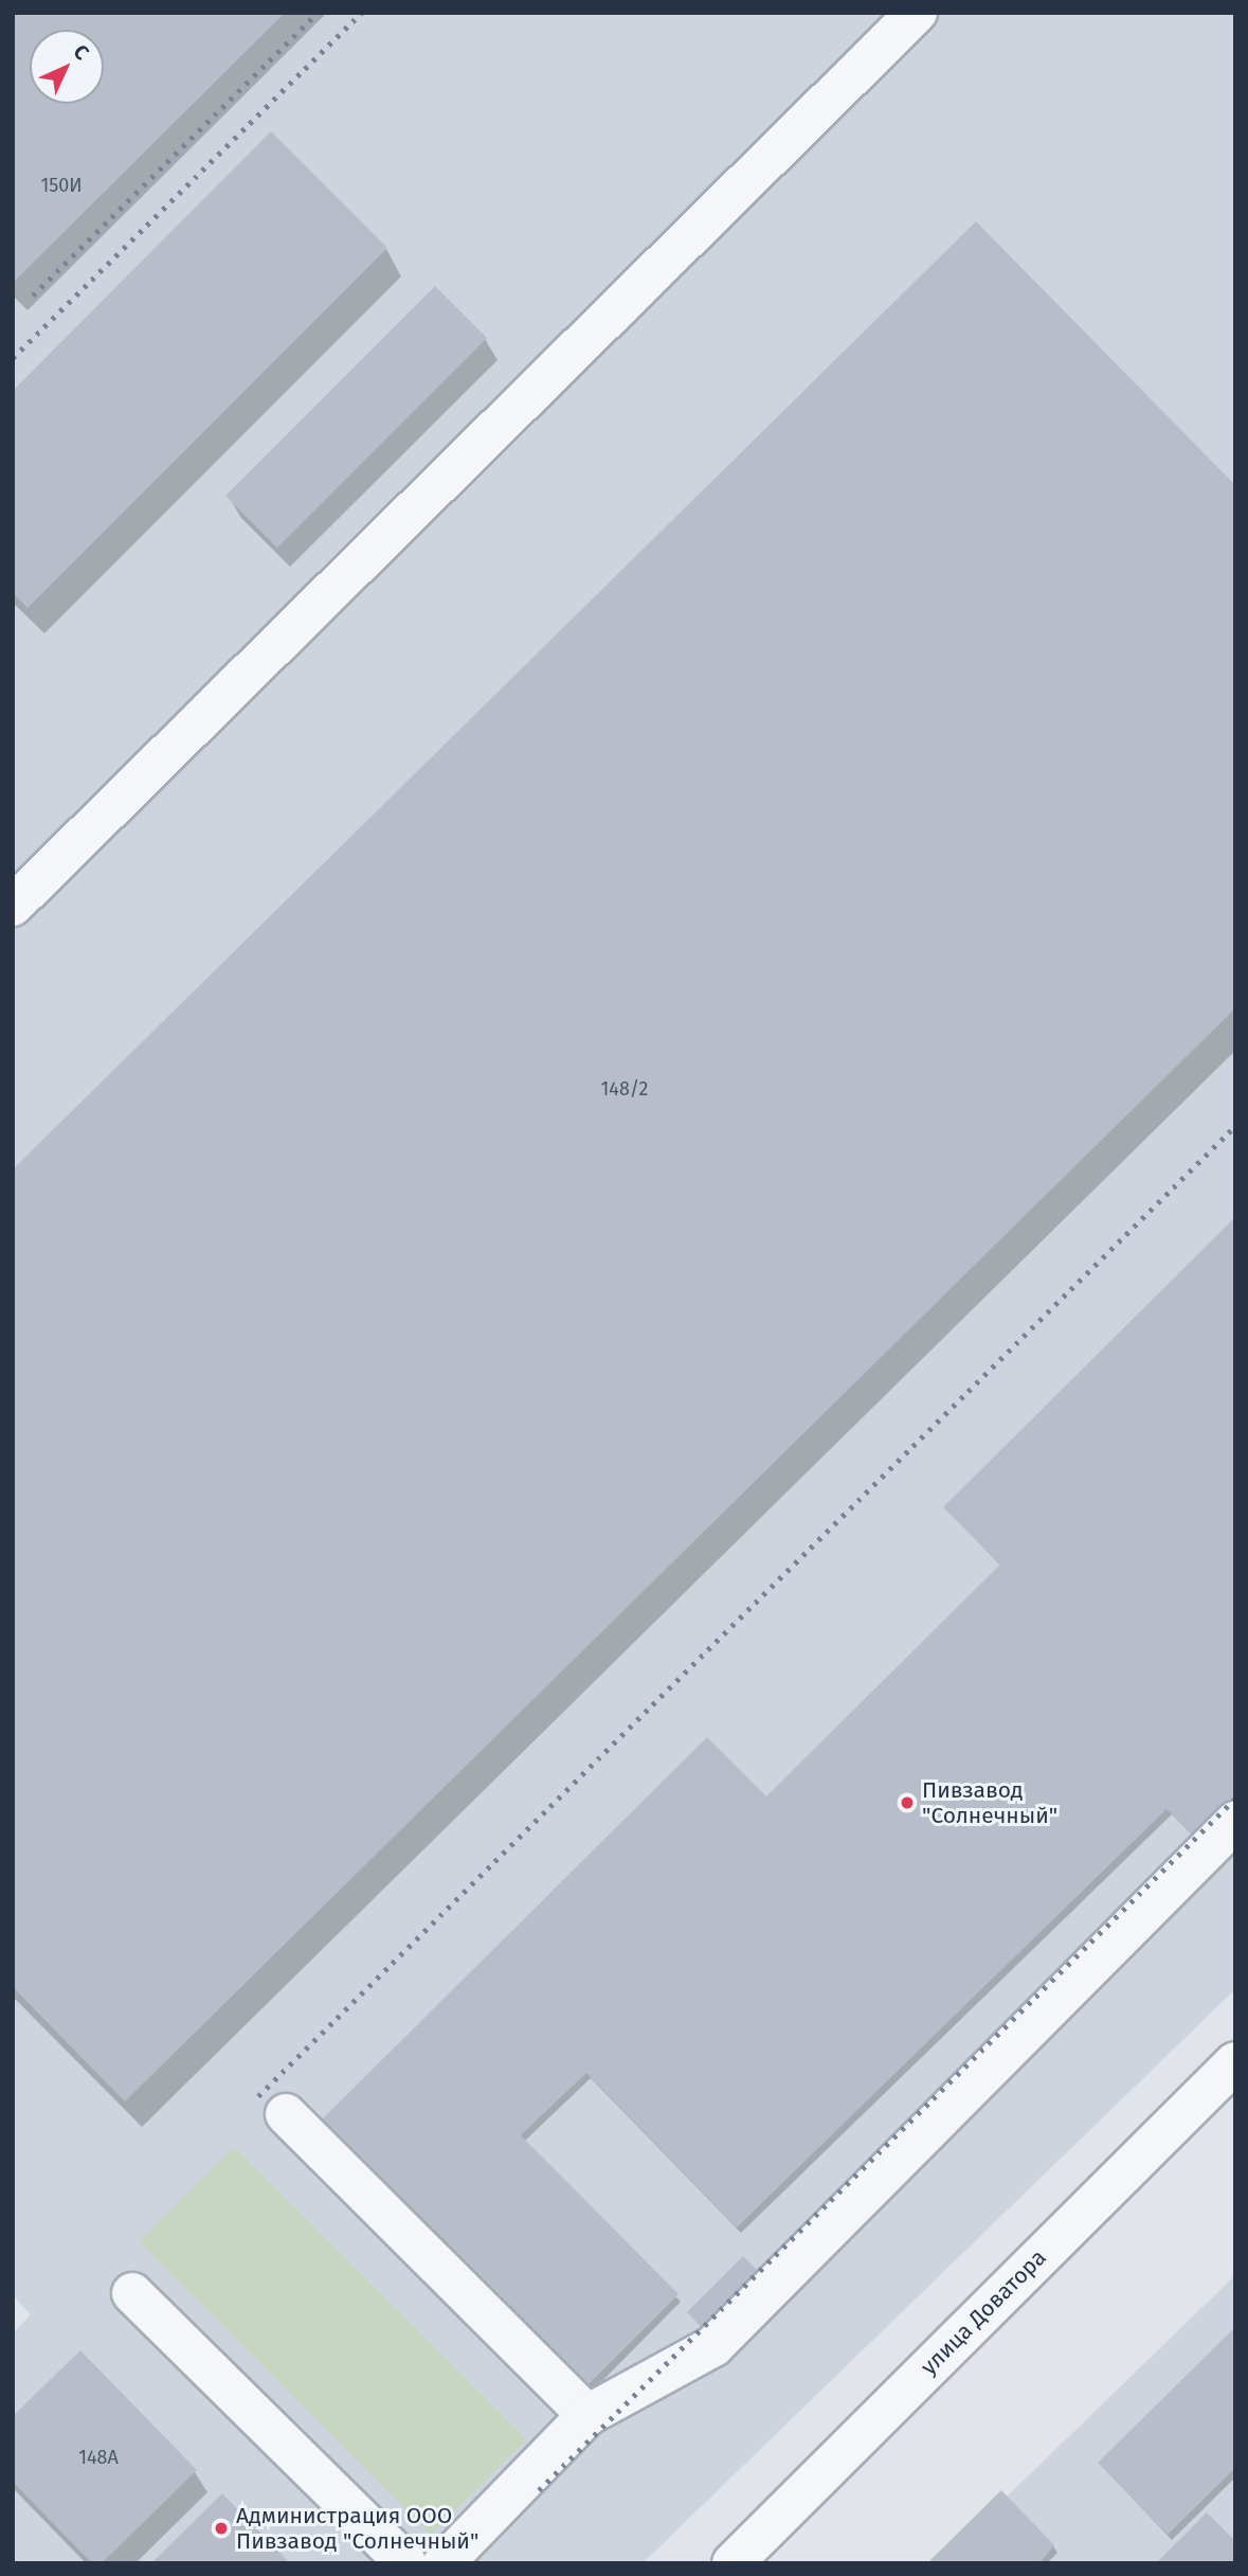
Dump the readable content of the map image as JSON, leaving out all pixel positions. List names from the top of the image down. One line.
{"streets":{"street":["улица Доватора"]},"places":["Пивзавод \"Солнечный\"","Администрация ООО Пивзавод \"Солнечный\""],"house_numbers":["150И","148/2","148А"],"north":"top right"}
